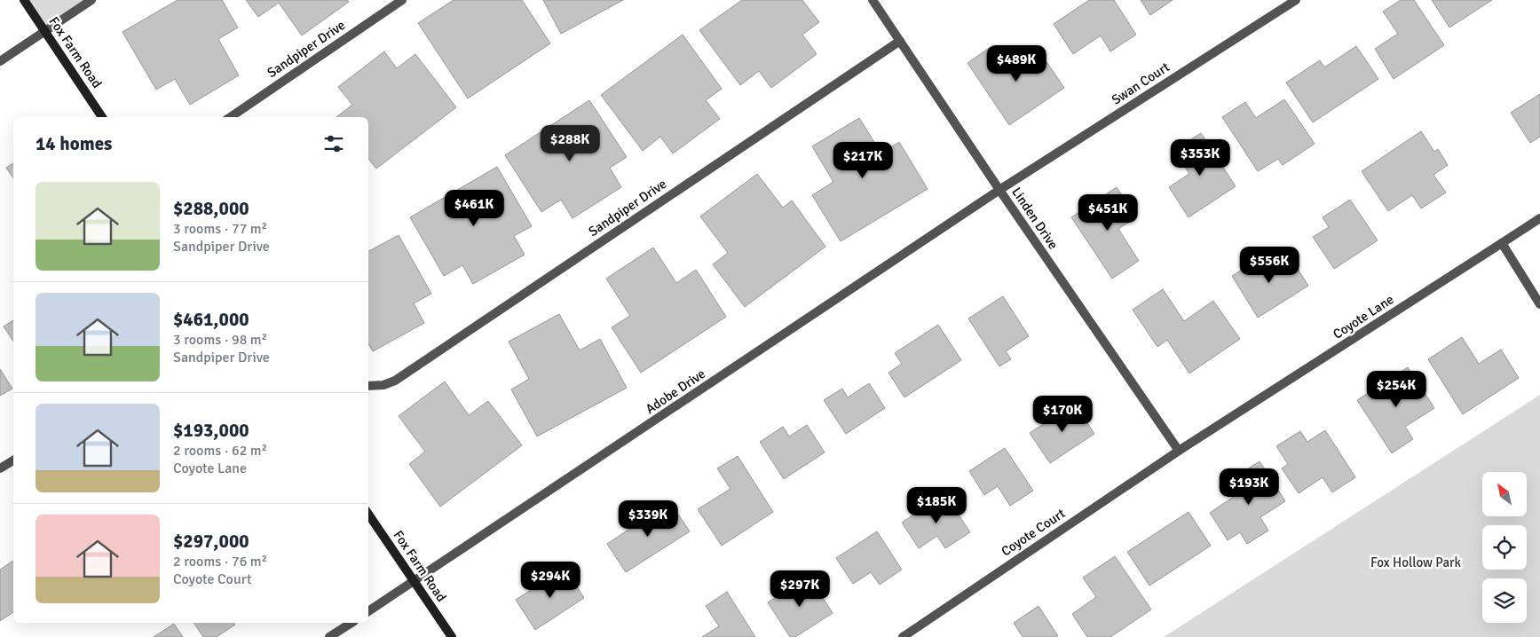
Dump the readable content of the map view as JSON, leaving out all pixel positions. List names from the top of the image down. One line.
{"streets":{"street":["Sandpiper Drive","Fox Farm Road","Swan Court","Linden Drive","Coyote Lane","Adobe Drive","Coyote Court"]},"crossings":[["Sandpiper Drive","Linden Drive"],["Fox Farm Road","Adobe Drive"],["Swan Court","Linden Drive"],["Swan Court","Adobe Drive"],["Linden Drive","Coyote Lane"],["Linden Drive","Adobe Drive"],["Linden Drive","Coyote Court"],["Coyote Lane","Coyote Court"]],"parks":["Fox Hollow Park"],"north":"top left","page":{"price":["$489K","$288K","$353K","$217K","$461K","$451K","$556K","$254K","$170K","$193K","$185K","$339K","$294K","$297K"],"heading":"14 homes","list":[{"name":"$288,000","note":"3 rooms · 77 m² · Sandpiper Drive"},{"name":"$461,000","note":"3 rooms · 98 m² · Sandpiper Drive"},{"name":"$193,000","note":"2 rooms · 62 m² · Coyote Lane"},{"name":"$297,000","note":"2 rooms · 76 m² · Coyote Court"}]}}
